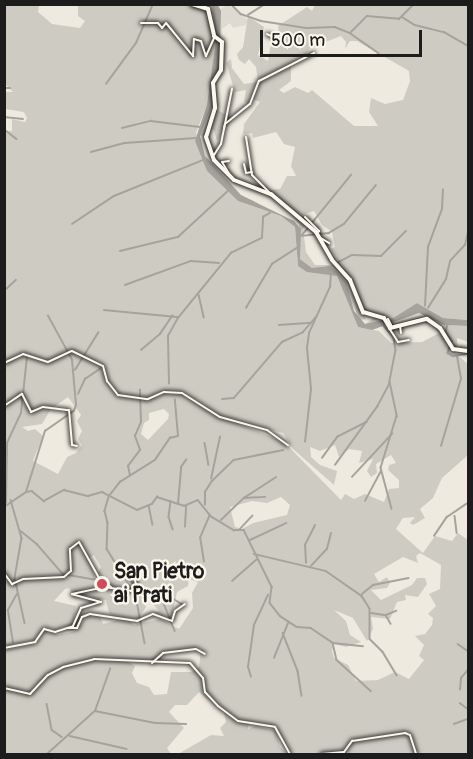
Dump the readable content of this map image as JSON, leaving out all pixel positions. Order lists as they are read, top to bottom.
{
  "places": ["San Pietro ai Prati"],
  "scale_bar": "500 m"
}
